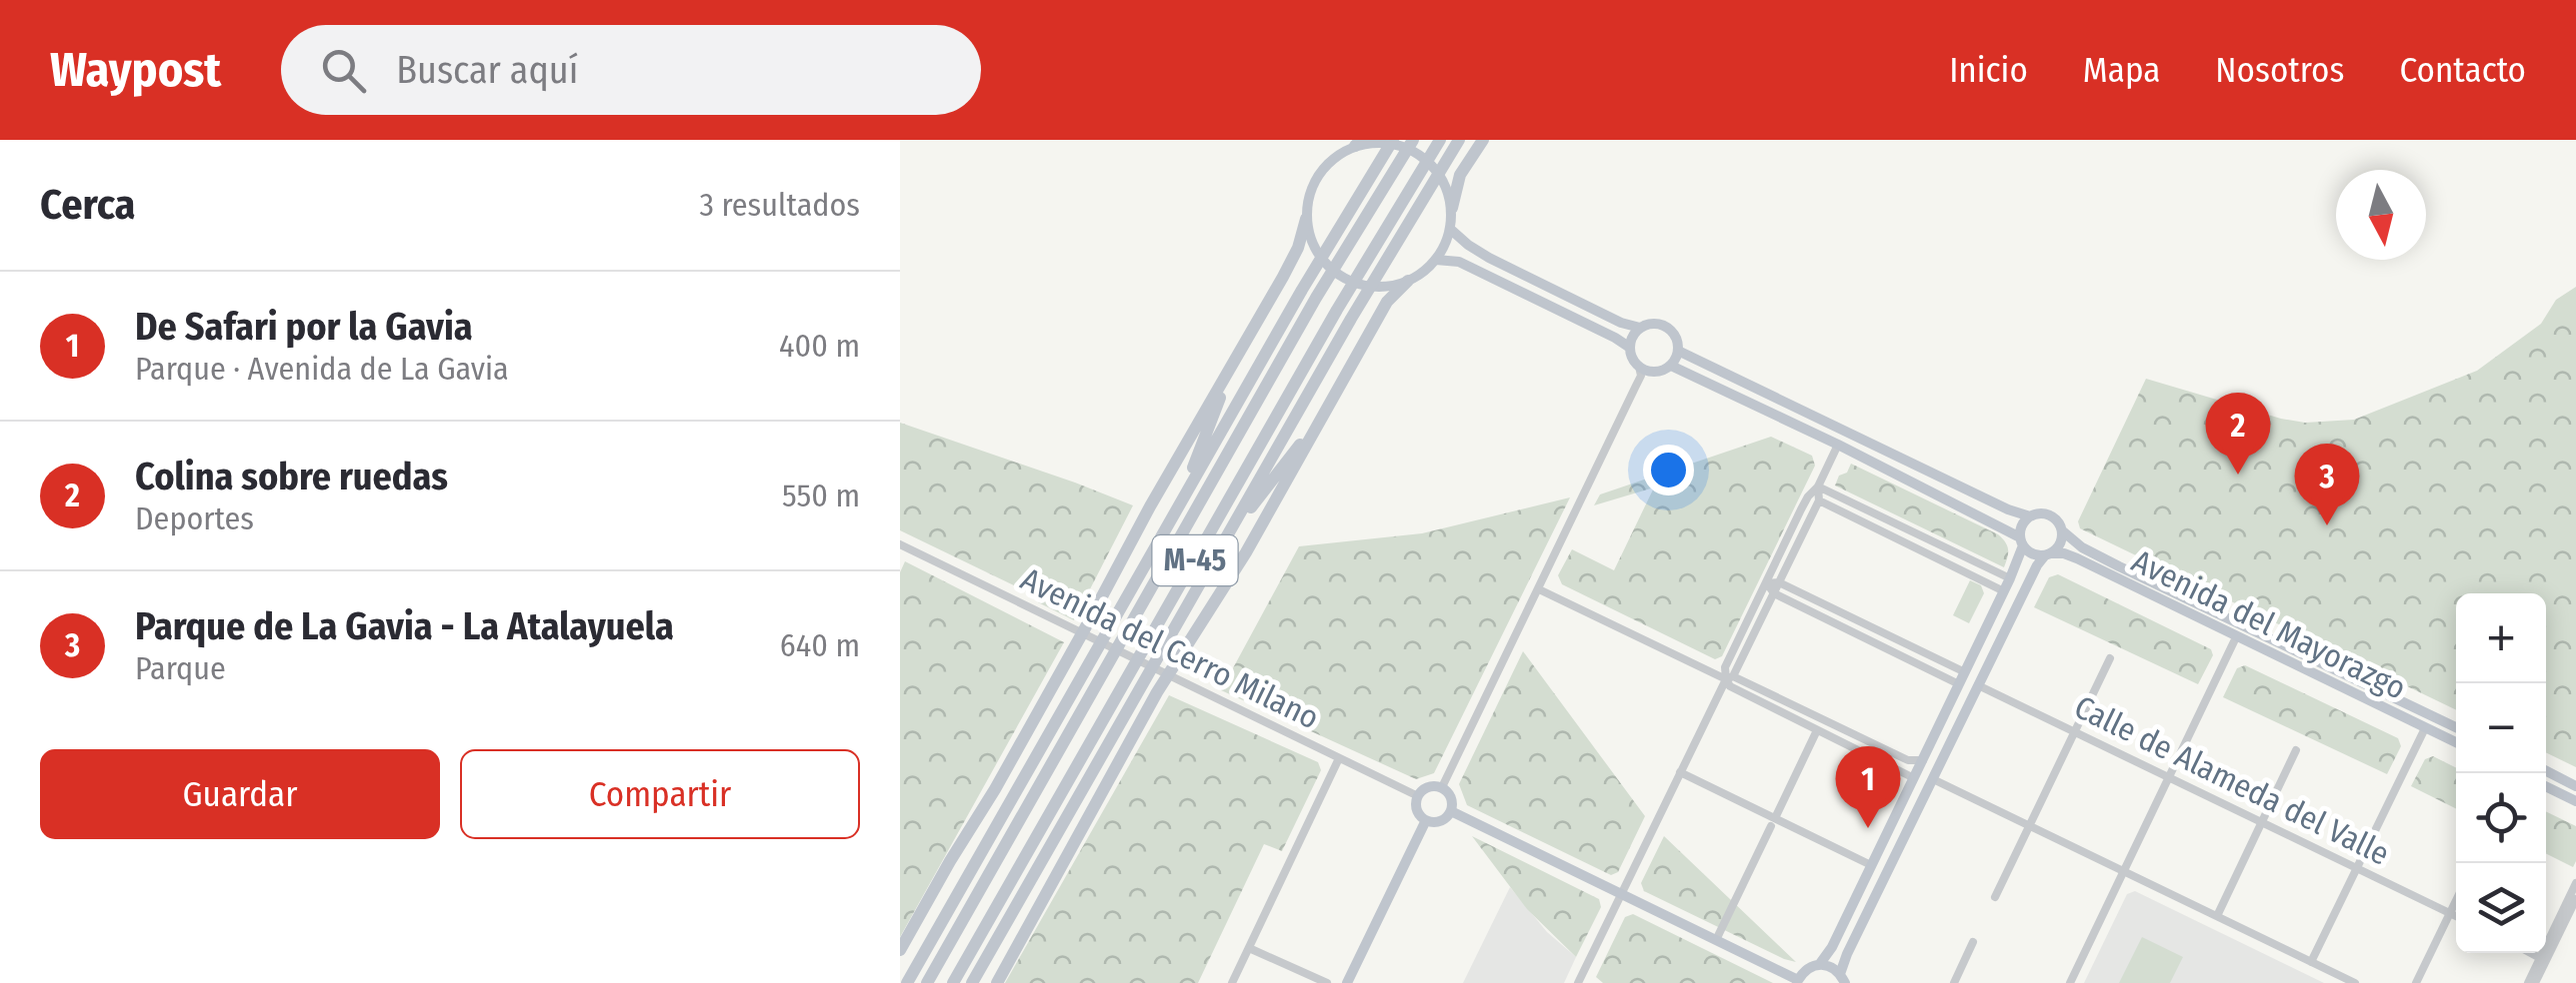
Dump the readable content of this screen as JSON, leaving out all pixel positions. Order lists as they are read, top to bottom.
{
  "streets": {
    "highway": ["M-45"],
    "main road": ["Avenida del Mayorazgo"],
    "street": ["Avenida del Cerro Milano", "Calle de Alameda del Valle"]
  },
  "north": "bottom",
  "page": {
    "header": "Waypost",
    "search": "Buscar aquí",
    "nav": [
      "Inicio",
      "Mapa",
      "Nosotros",
      "Contacto"
    ],
    "heading": ["Cerca", "3 resultados"],
    "list": [
      {
        "mark": "1",
        "name": "De Safari por la Gavia",
        "note": "Parque · Avenida de La Gavia",
        "value": "400 m"
      },
      {
        "mark": "2",
        "name": "Colina sobre ruedas",
        "note": "Deportes",
        "value": "550 m"
      },
      {
        "mark": "3",
        "name": "Parque de La Gavia - La Atalayuela",
        "note": "Parque",
        "value": "640 m"
      }
    ],
    "pins": ["2", "3", "1"],
    "map_buttons": ["+", "−"],
    "buttons": ["Guardar", "Compartir"]
  }
}
